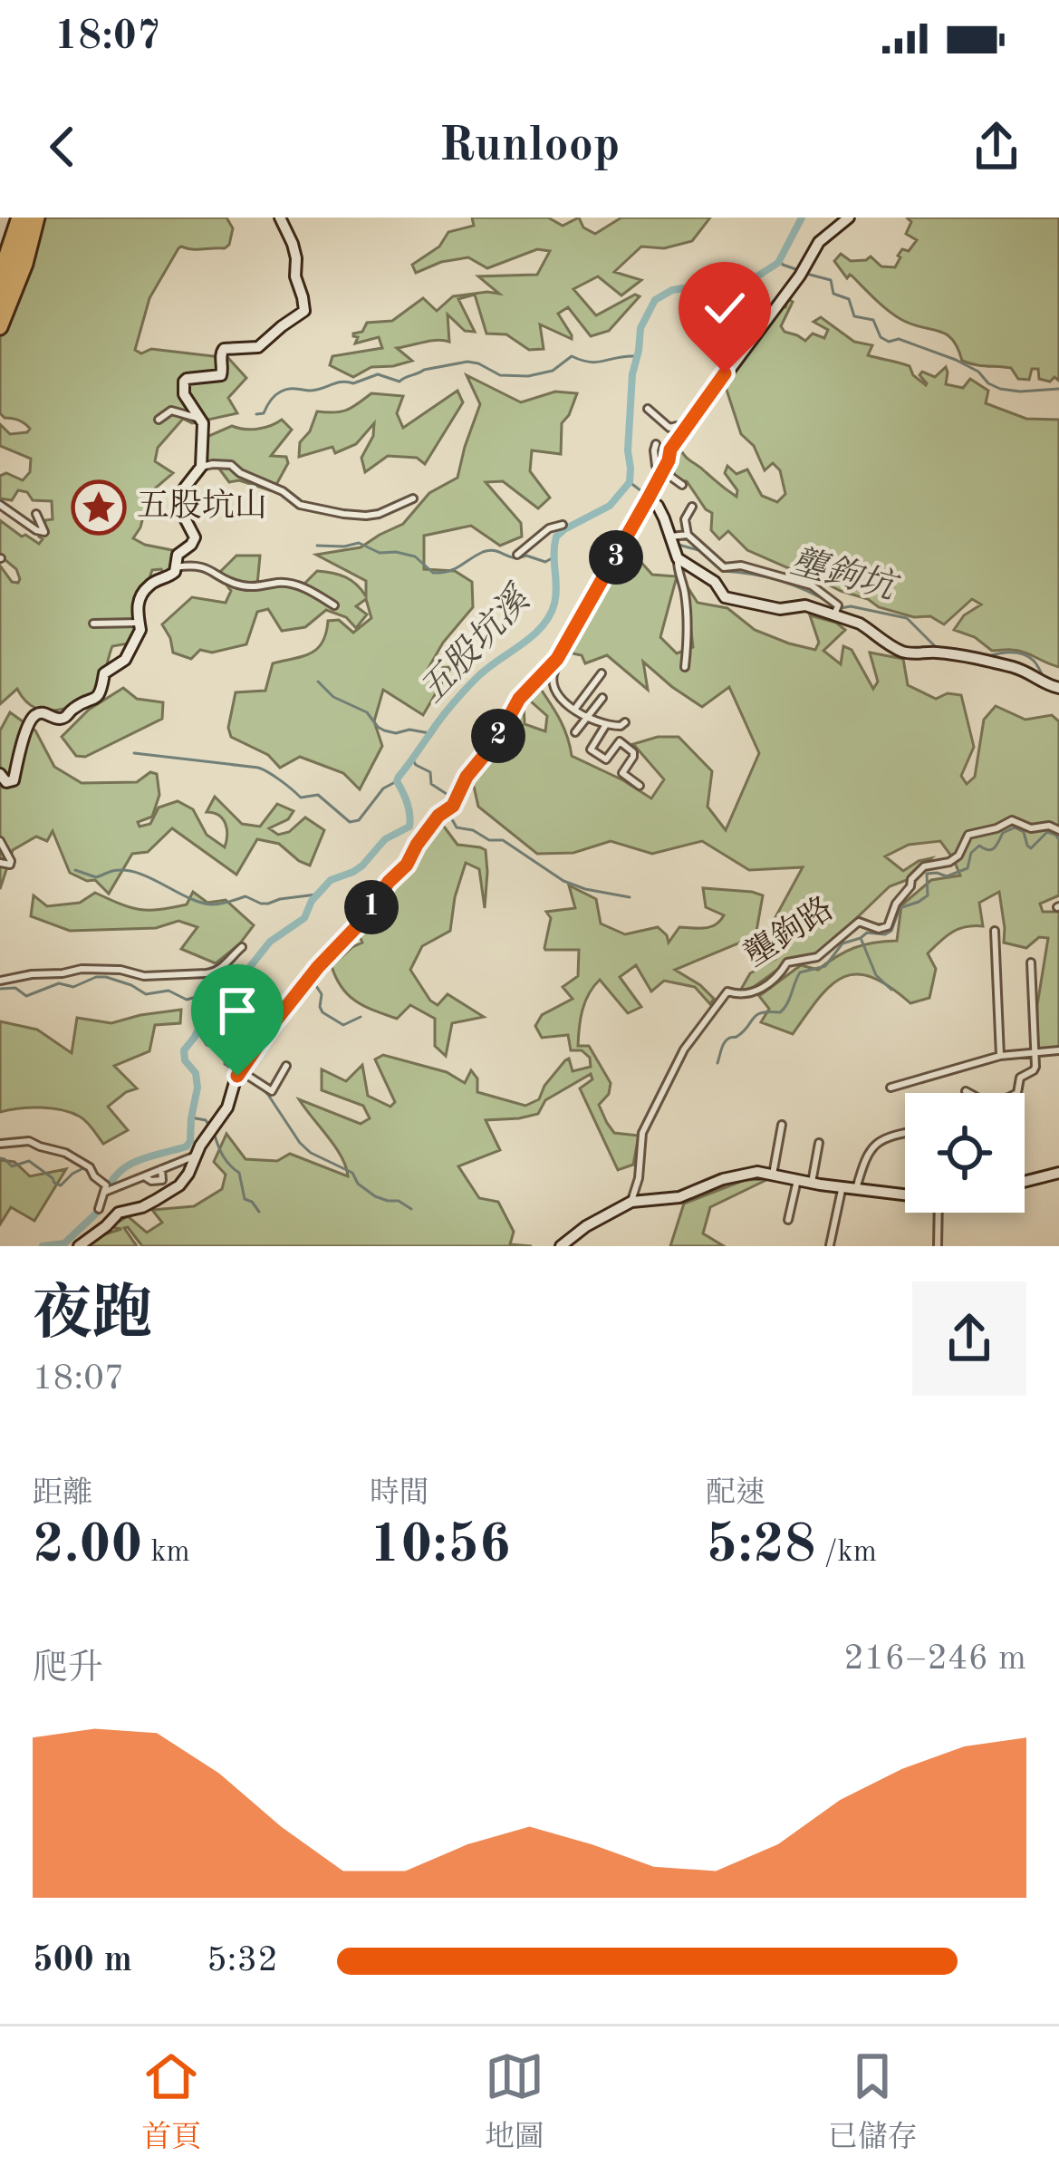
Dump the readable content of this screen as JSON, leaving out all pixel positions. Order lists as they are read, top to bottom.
{
  "streets": {
    "street": ["壟鉤路"]
  },
  "water": ["壟鉤坑", "五股坑溪"],
  "places": {
    "place": ["五股坑山"]
  },
  "page": {
    "status": "18:07",
    "header": "Runloop",
    "pins": ["3", "2", "1"],
    "heading": ["夜跑", "18:07"],
    "stats": [
      ["距離", "2.00 km"],
      ["時間", "10:56"],
      ["配速", "5:28 /km"]
    ],
    "chart": ["爬升", "216–246 m"],
    "list": [
      {
        "name": "500 m",
        "note": "5:32"
      }
    ],
    "tabs": ["首頁", "地圖", "已儲存"]
  }
}
